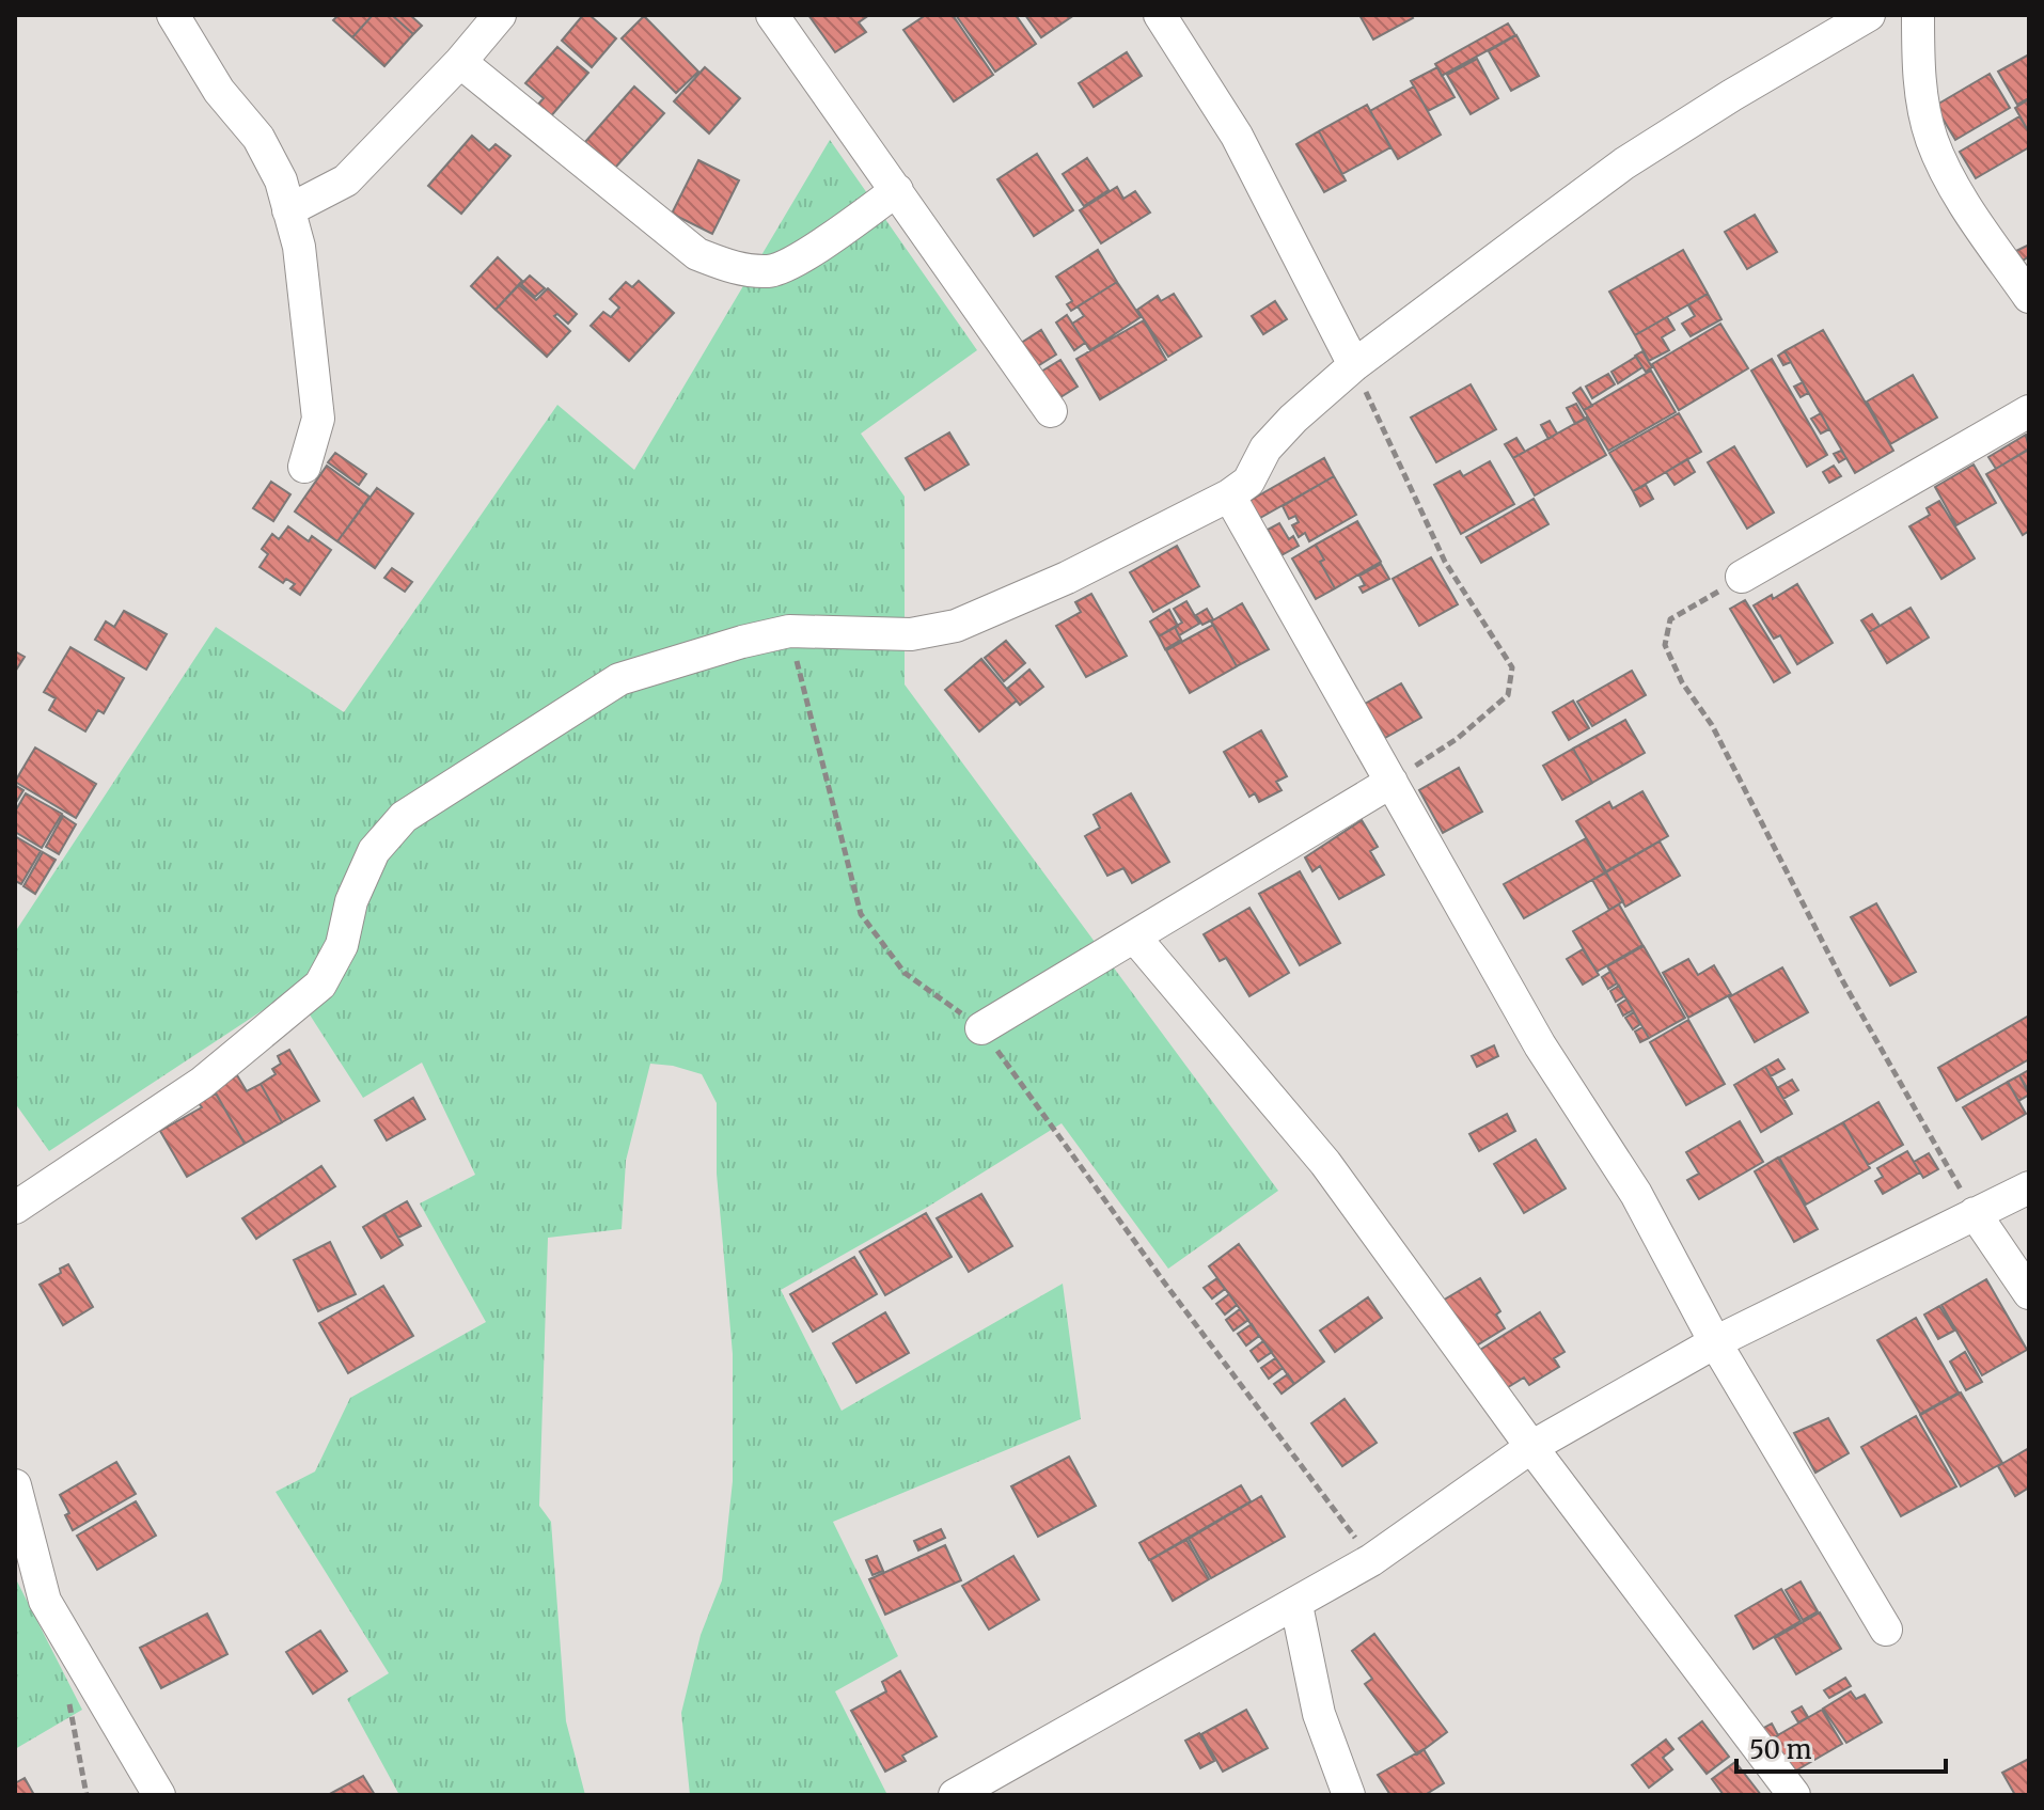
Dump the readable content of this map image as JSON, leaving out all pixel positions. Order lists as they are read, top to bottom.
{
  "scale_bar": "50 m"
}
